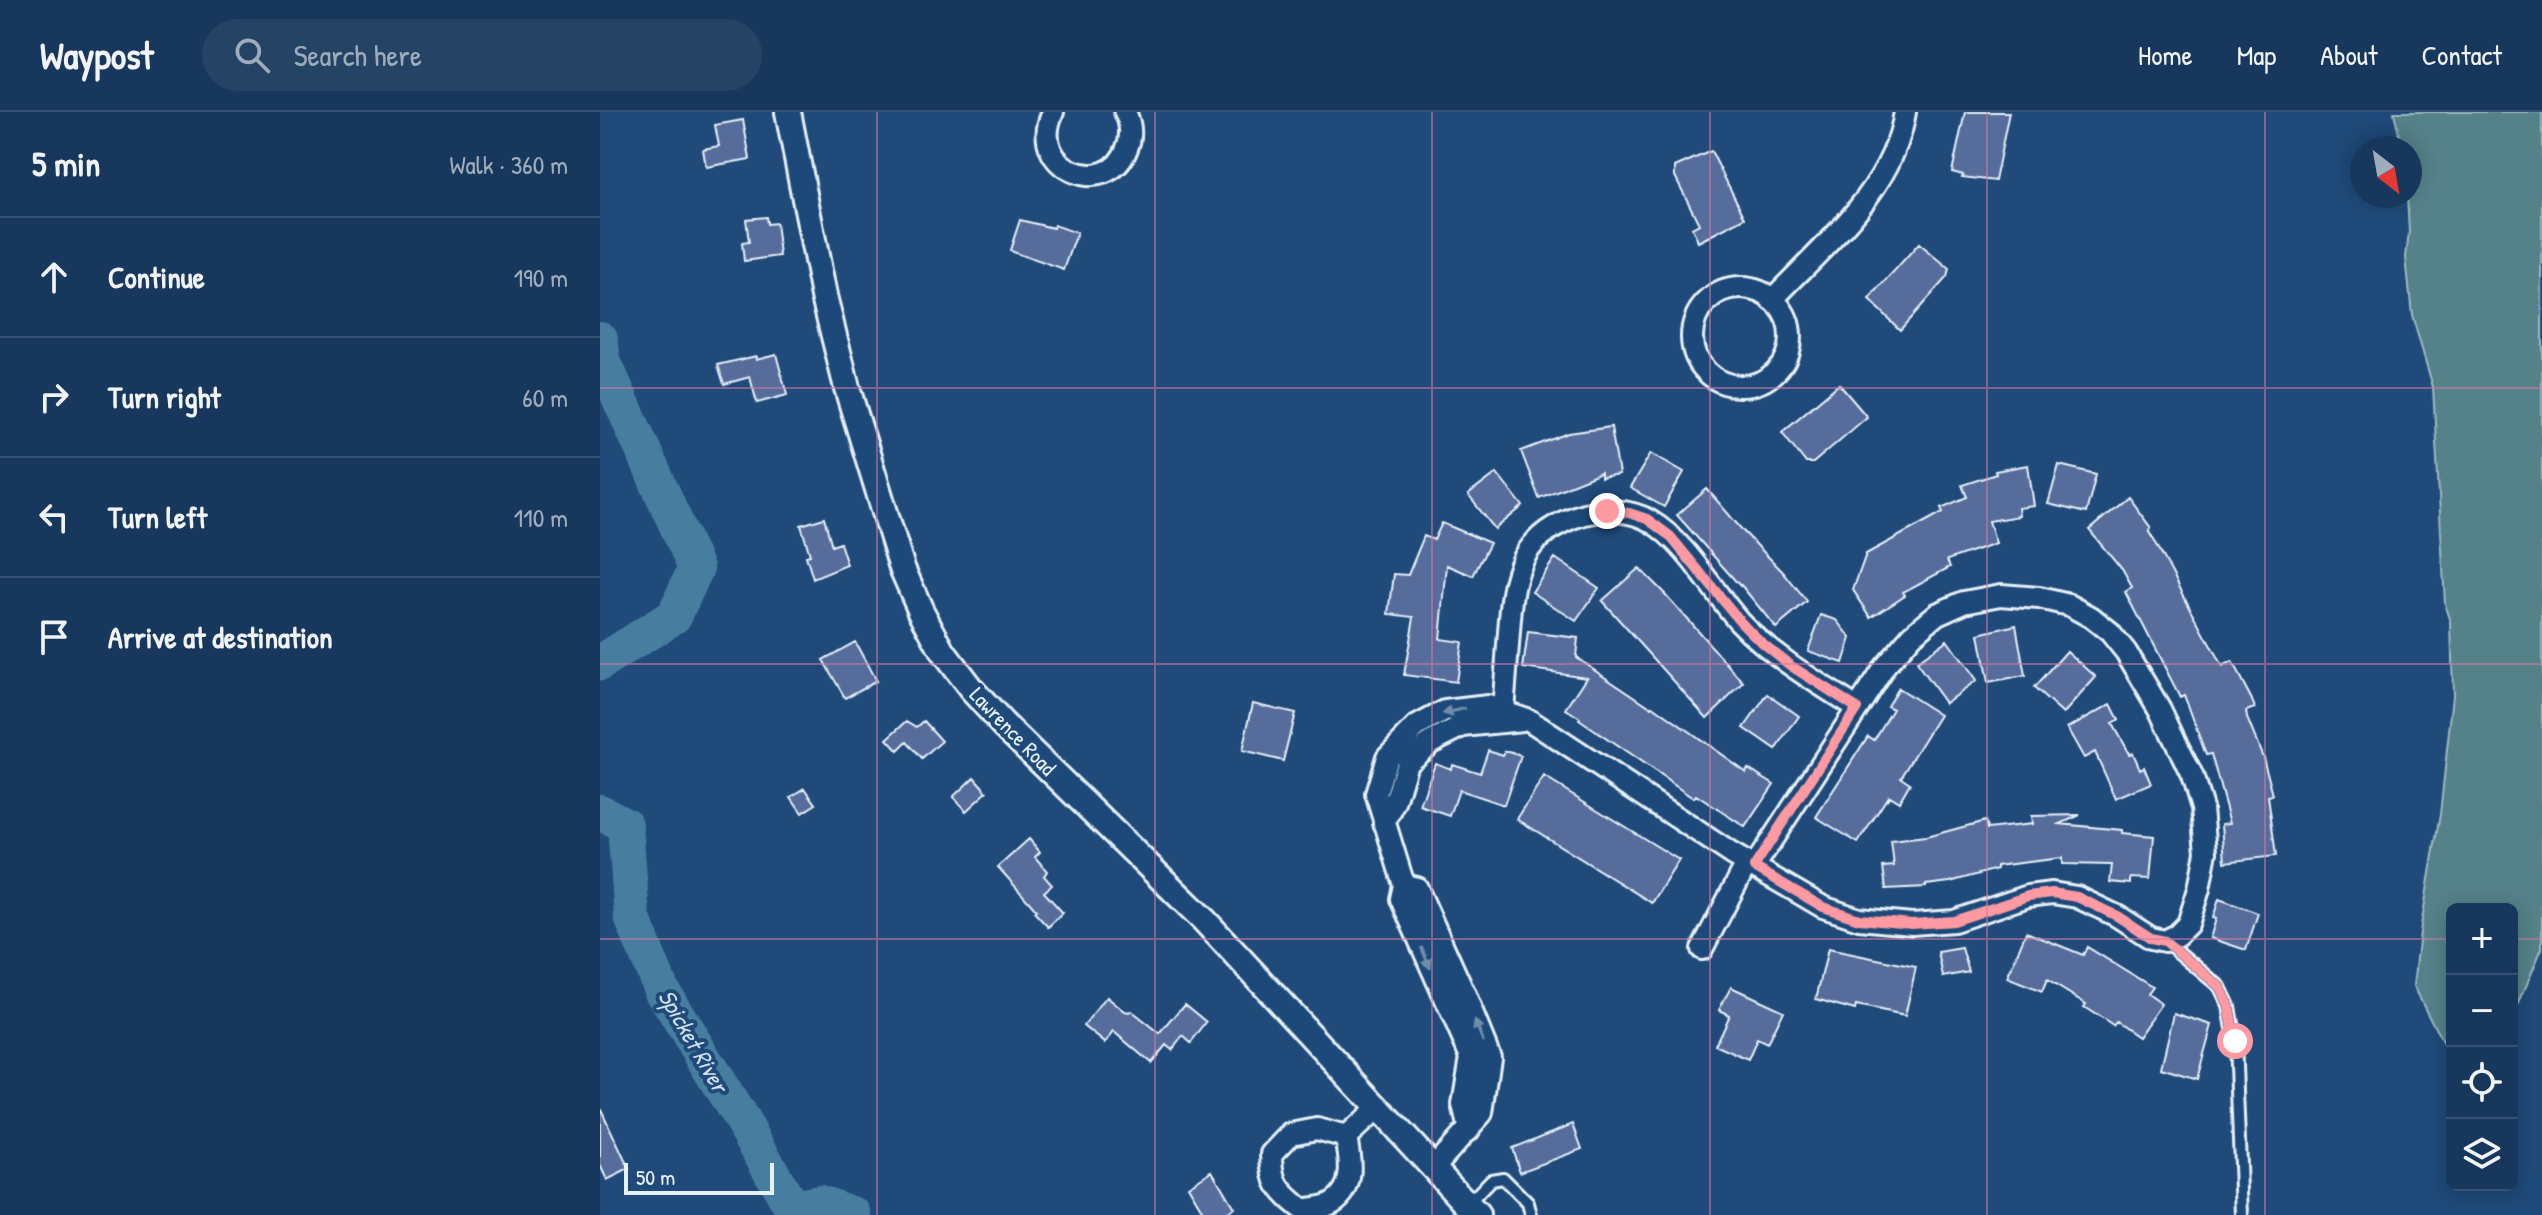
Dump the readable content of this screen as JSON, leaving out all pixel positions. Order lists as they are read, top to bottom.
{
  "streets": {
    "street": ["Lawrence Road"]
  },
  "water": ["Spicket River"],
  "scale_bar": "50 m",
  "north": "bottom right",
  "page": {
    "header": "Waypost",
    "search": "Search here",
    "nav": [
      "Home",
      "Map",
      "About",
      "Contact"
    ],
    "heading": ["5 min", "Walk · 360 m"],
    "list": [
      ["Continue", "190 m"],
      ["Turn right", "60 m"],
      ["Turn left", "110 m"],
      "Arrive at destination"
    ],
    "map_buttons": ["+", "−"],
    "scale": "50 m"
  }
}
